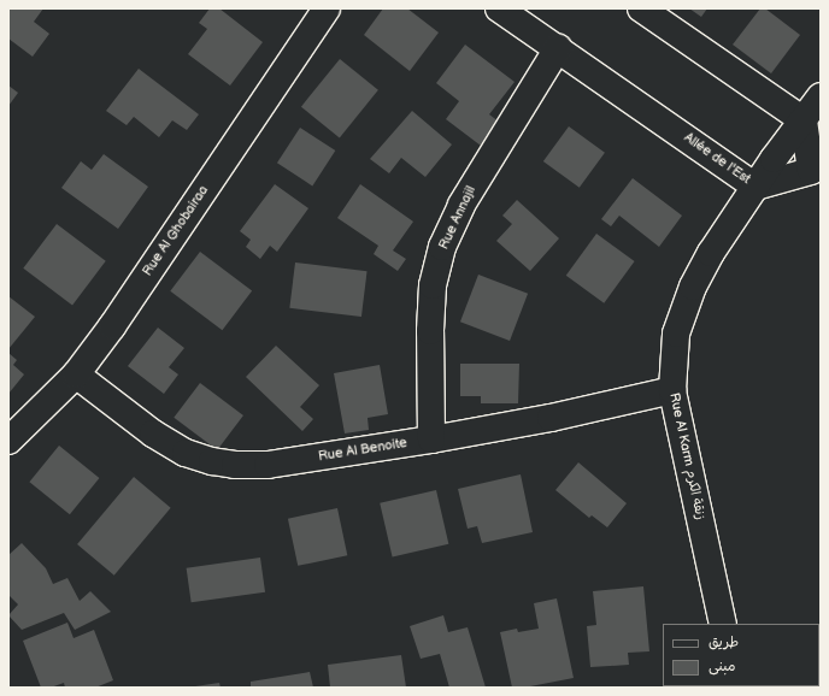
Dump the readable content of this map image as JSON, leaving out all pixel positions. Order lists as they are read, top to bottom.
{
  "streets": {
    "street": [
      "Allée de l'Est",
      "Rue Annajil",
      "Rue Al Ghobairaa",
      "Rue Al Benoite",
      "Rue Al Karm زنقة الكرم"
    ]
  },
  "crossings": [
    ["Allée de l'Est", "Rue Annajil"],
    ["Allée de l'Est", "Rue Al Karm زنقة الكرم"],
    ["Rue Annajil", "Rue Al Benoite"],
    ["Rue Al Ghobairaa", "Rue Al Benoite"],
    ["Rue Al Benoite", "Rue Al Karm زنقة الكرم"]
  ],
  "legend": ["طريق", "مبنى"]
}
